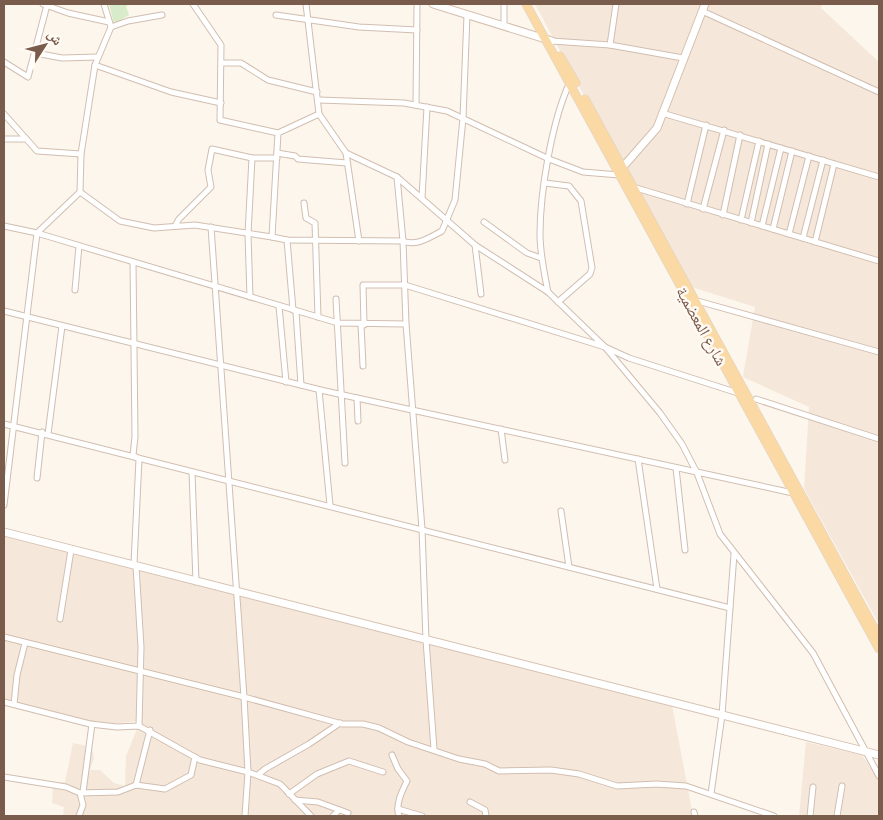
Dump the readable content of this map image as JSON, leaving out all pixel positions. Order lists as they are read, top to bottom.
{
  "streets": {
    "main road": ["شارع المعضمية"]
  },
  "north": "top right"
}
